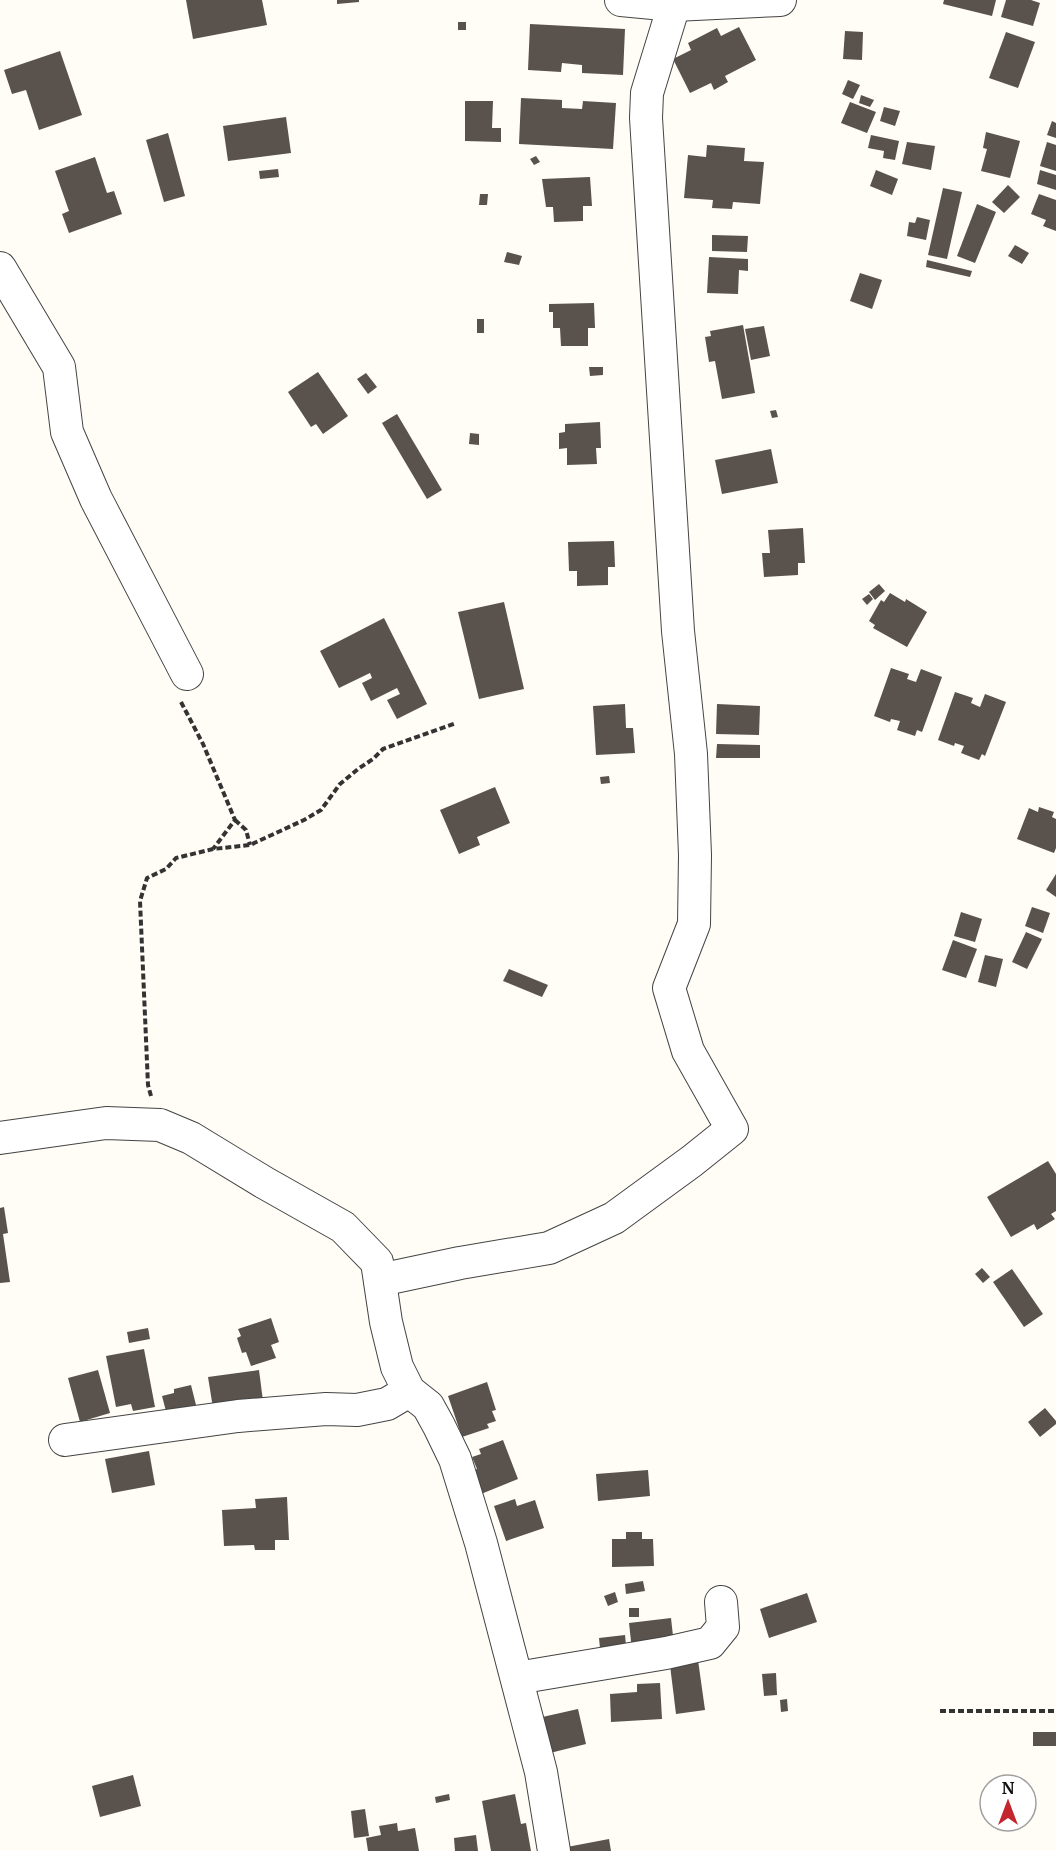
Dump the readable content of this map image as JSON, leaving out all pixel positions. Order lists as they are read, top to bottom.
{
  "north": "top"
}
